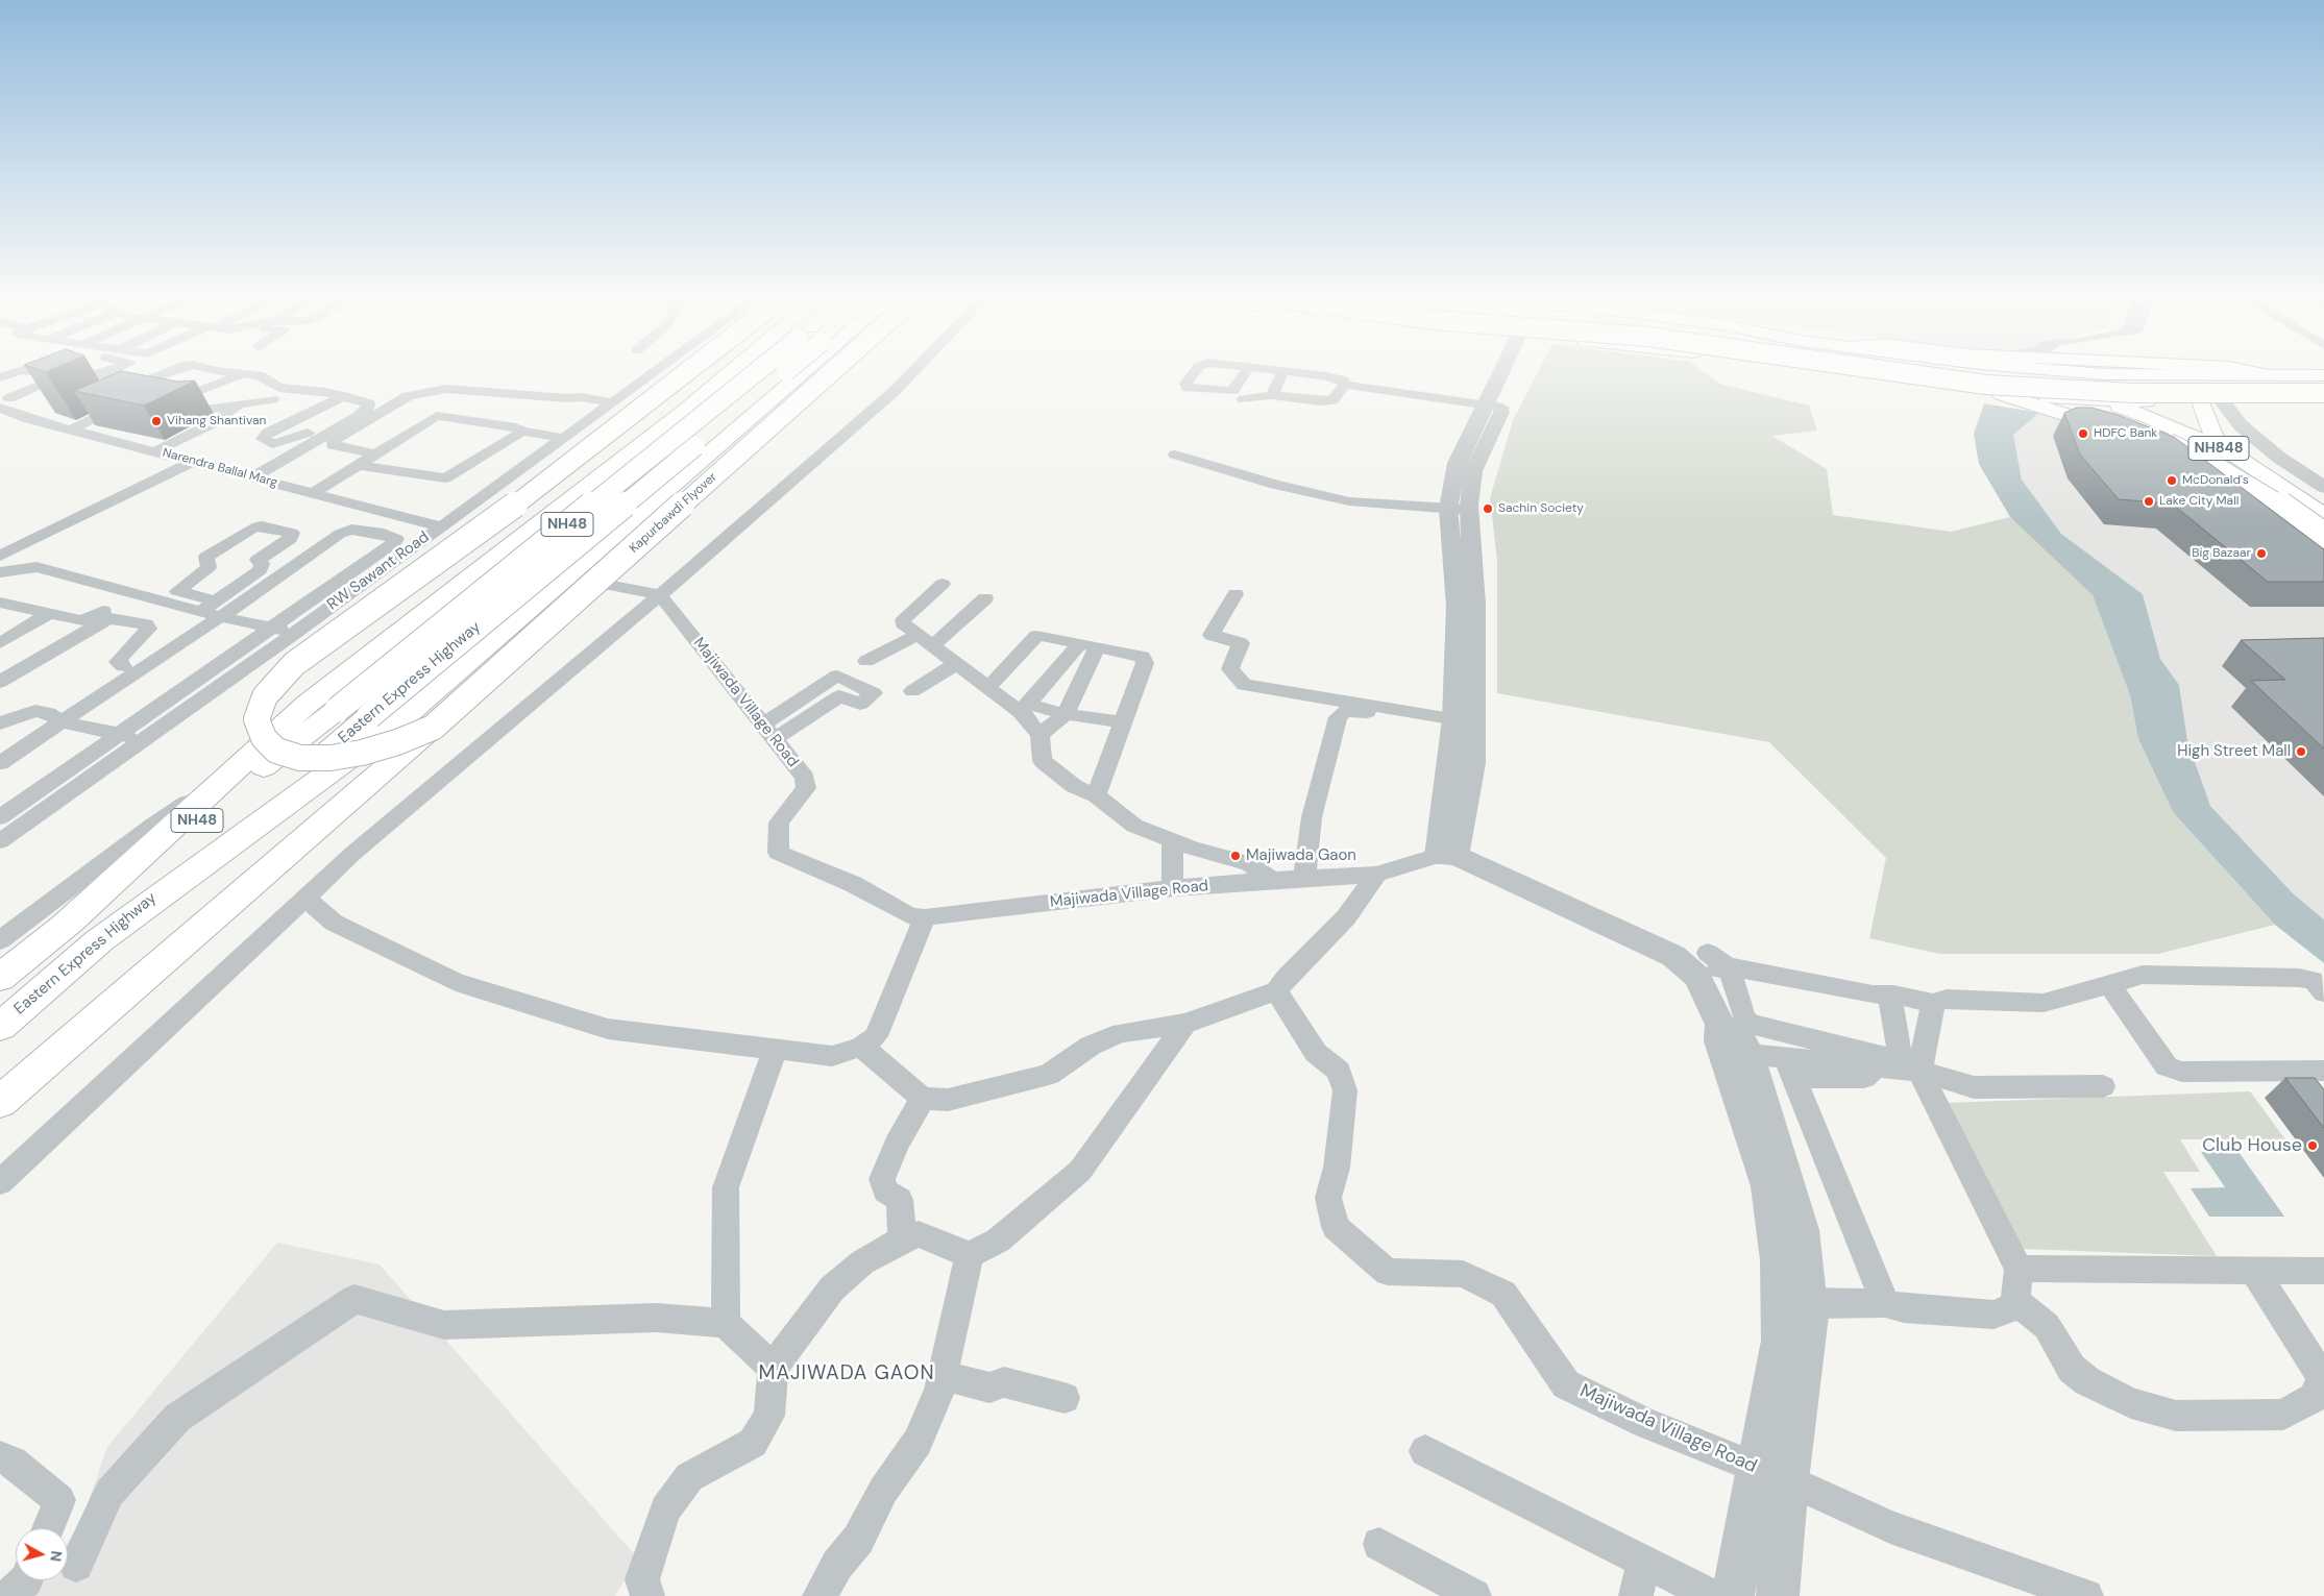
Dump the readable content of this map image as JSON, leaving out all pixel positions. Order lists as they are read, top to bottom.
{
  "streets": {
    "main road": [
      "NH848",
      "Kapurbawdi Flyover",
      "NH48",
      "Eastern Express Highway"
    ],
    "street": ["Narendra Ballal Marg", "RW Sawant Road", "Majiwada Village Road"]
  },
  "crossings": [
    ["Narendra Ballal Marg", "RW Sawant Road"]
  ],
  "districts": ["MAJIWADA GAON"],
  "places": [
    "Vihang Shantivan",
    "HDFC Bank",
    "McDonald's",
    "Lake City Mall",
    "Sachin Society",
    "Big Bazaar",
    "High Street Mall",
    "Majiwada Gaon",
    "Club House"
  ],
  "north": "right"
}
